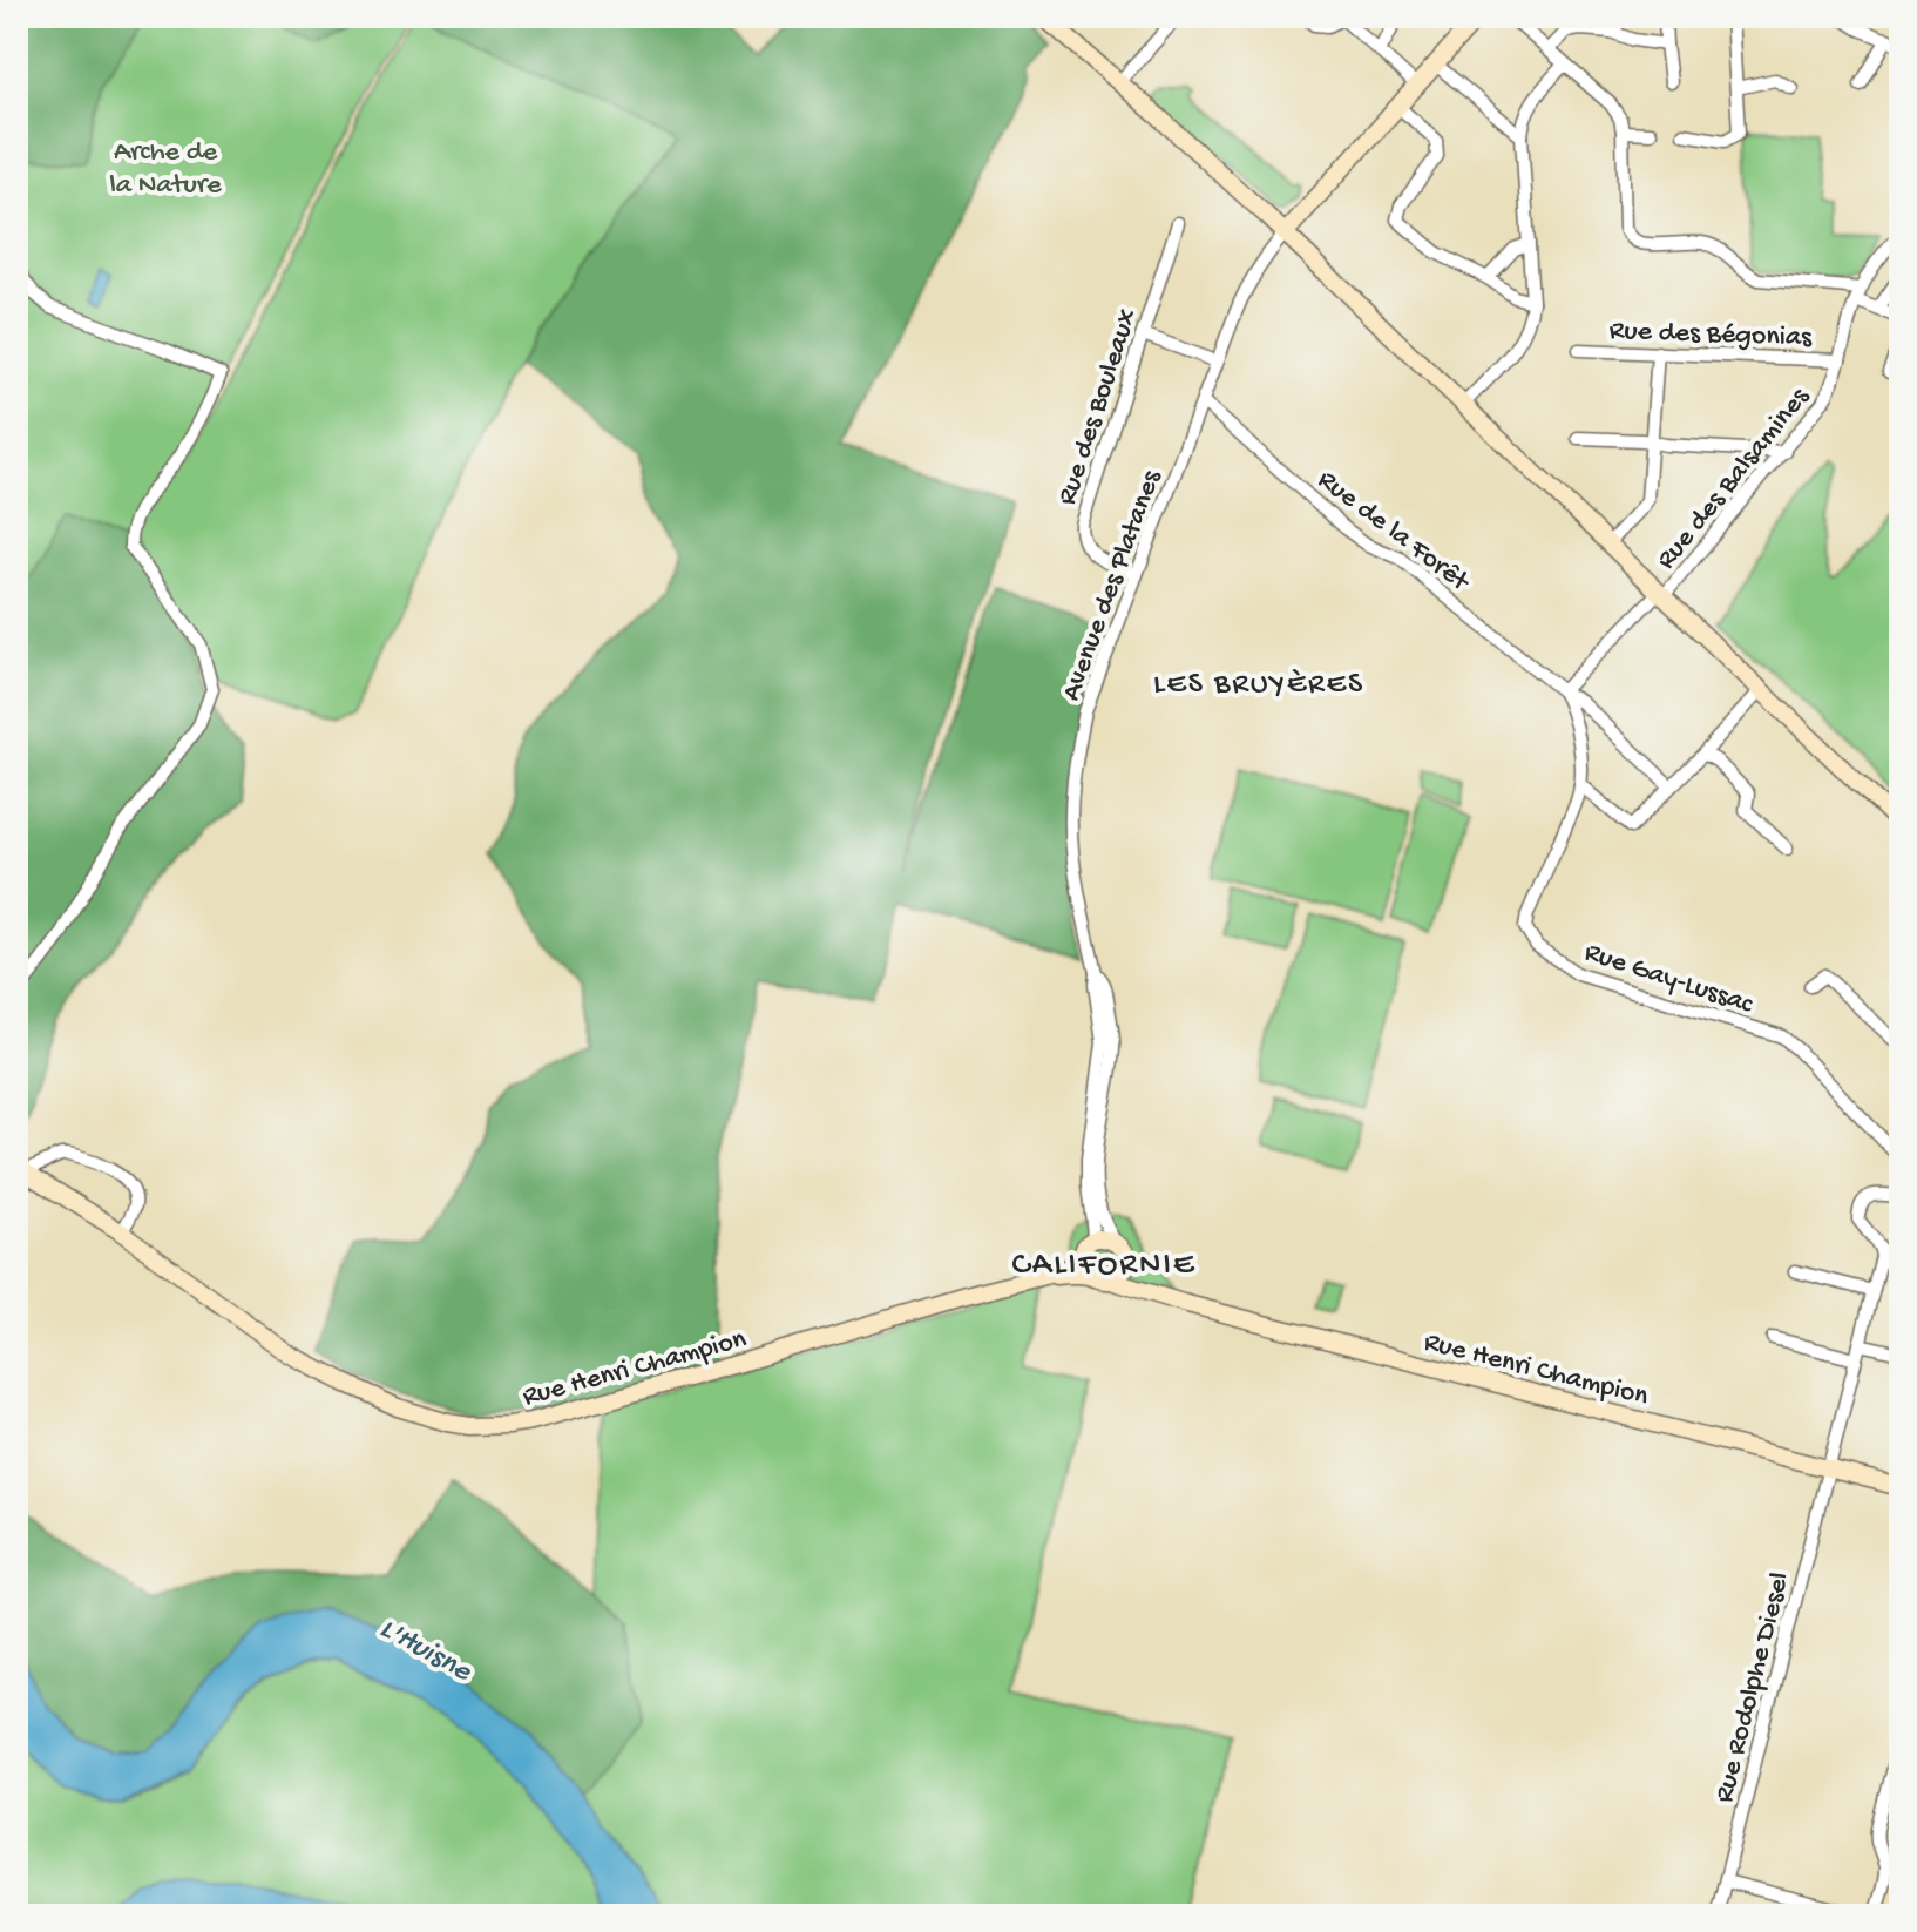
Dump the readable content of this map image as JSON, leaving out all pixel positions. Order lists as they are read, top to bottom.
{
  "streets": {
    "street": [
      "Rue des Bégonias",
      "Rue des Bouleaux",
      "Rue des Balsamines",
      "Rue de la Forêt",
      "Avenue des Platanes",
      "Rue Gay-Lussac",
      "Rue Henri Champion",
      "Rue Rodolphe Diesel"
    ]
  },
  "crossings": [
    ["Rue des Bégonias", "Rue des Balsamines"],
    ["Rue des Bouleaux", "Avenue des Platanes"],
    ["Rue des Balsamines", "Rue de la Forêt"],
    ["Rue des Balsamines", "Rue Gay-Lussac"],
    ["Rue de la Forêt", "Avenue des Platanes"],
    ["Rue de la Forêt", "Rue Gay-Lussac"],
    ["Avenue des Platanes", "Rue Henri Champion"],
    ["Rue Henri Champion", "Rue Rodolphe Diesel"]
  ],
  "districts": ["LES BRUYÈRES", "CALIFORNIE"],
  "water": ["L'Huisne"],
  "parks": ["Arche de la Nature"]
}
